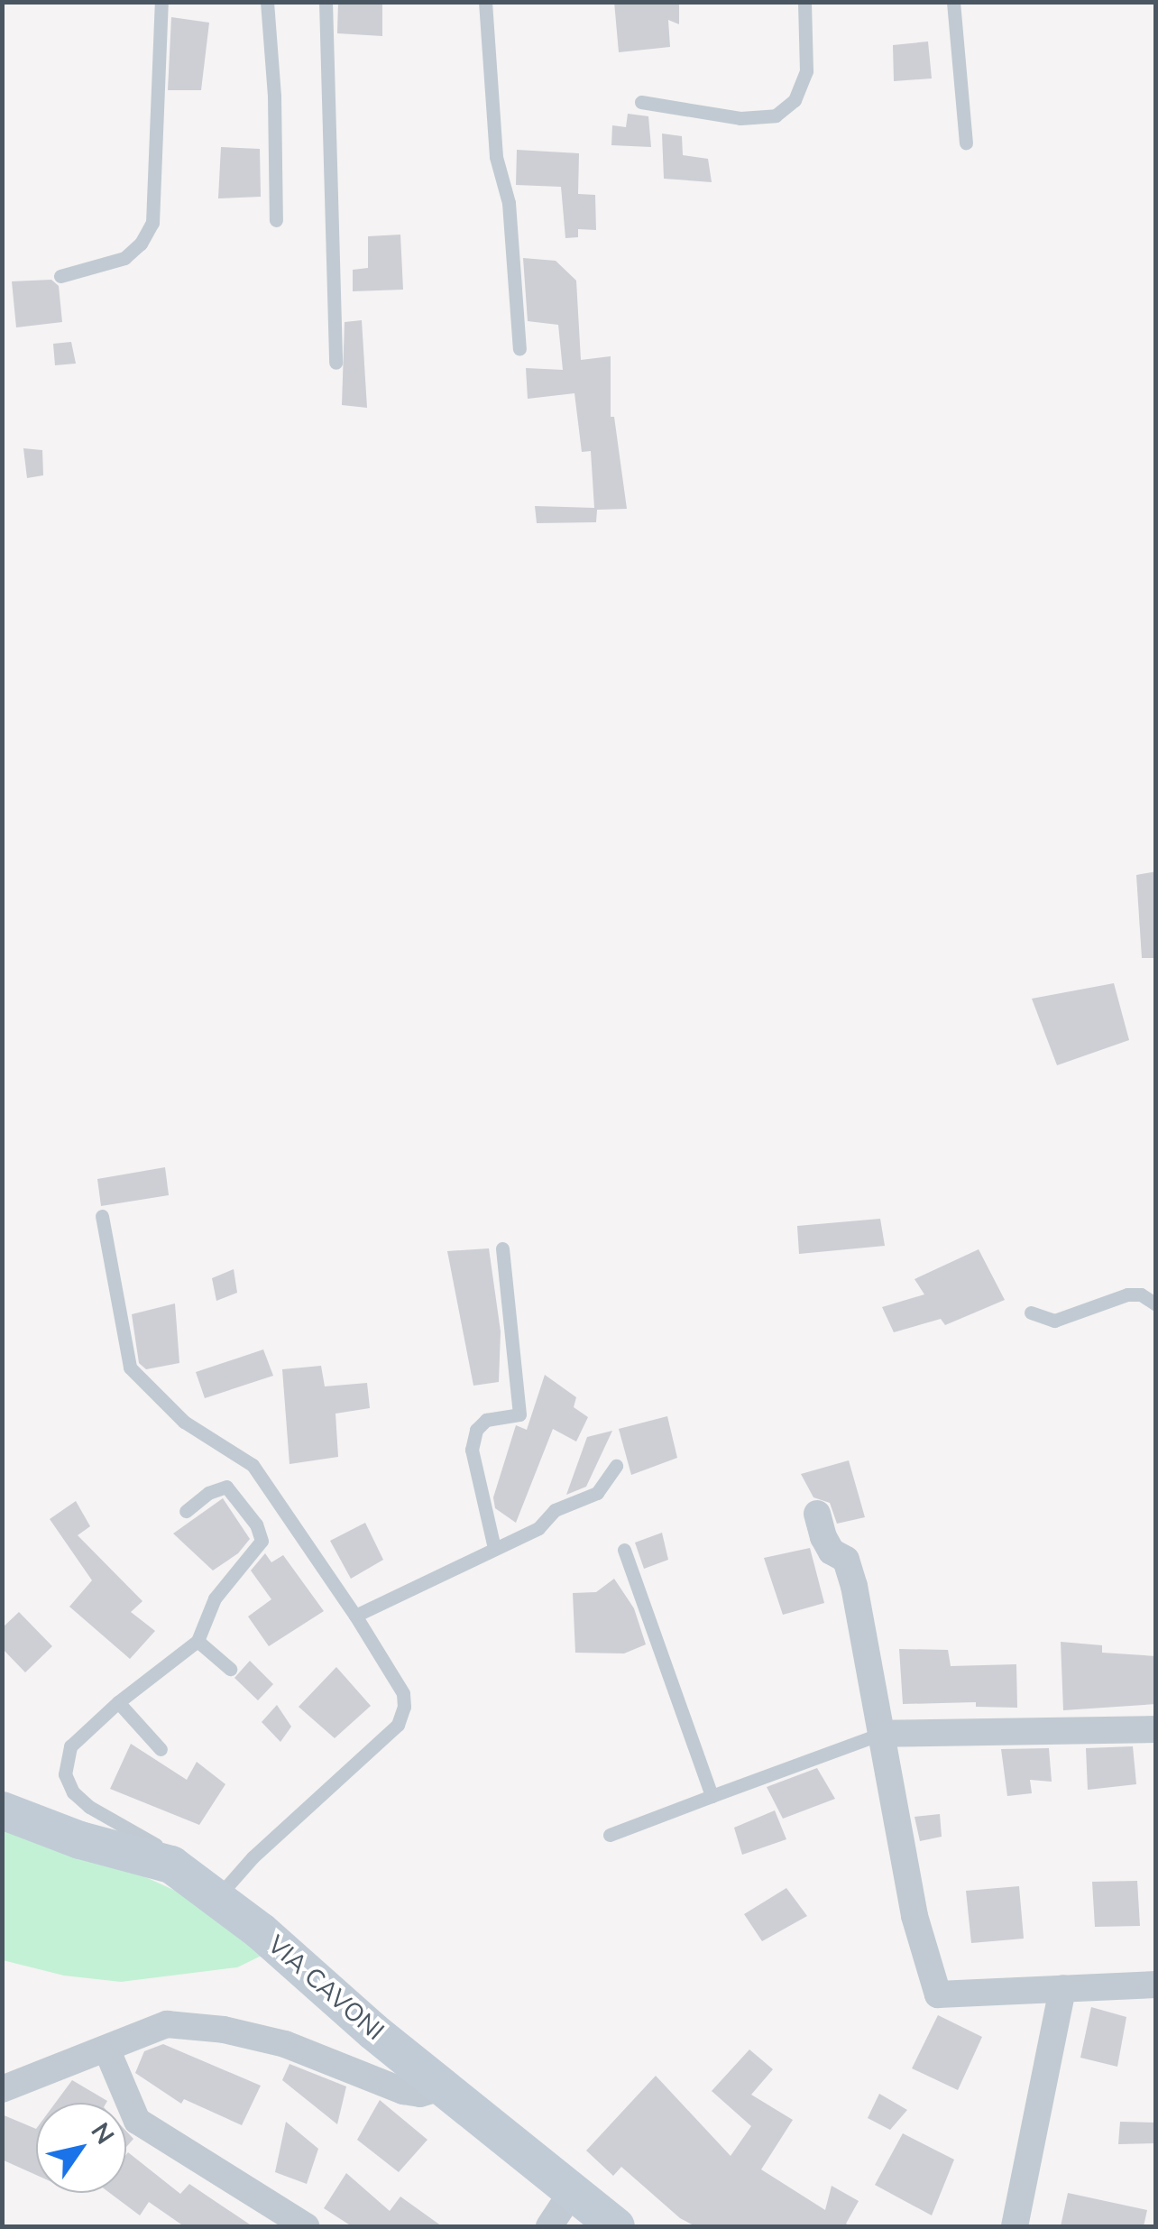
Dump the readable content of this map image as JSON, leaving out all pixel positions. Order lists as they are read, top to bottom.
{
  "streets": {
    "street": ["VIA CAVONI"]
  },
  "north": "top right"
}
